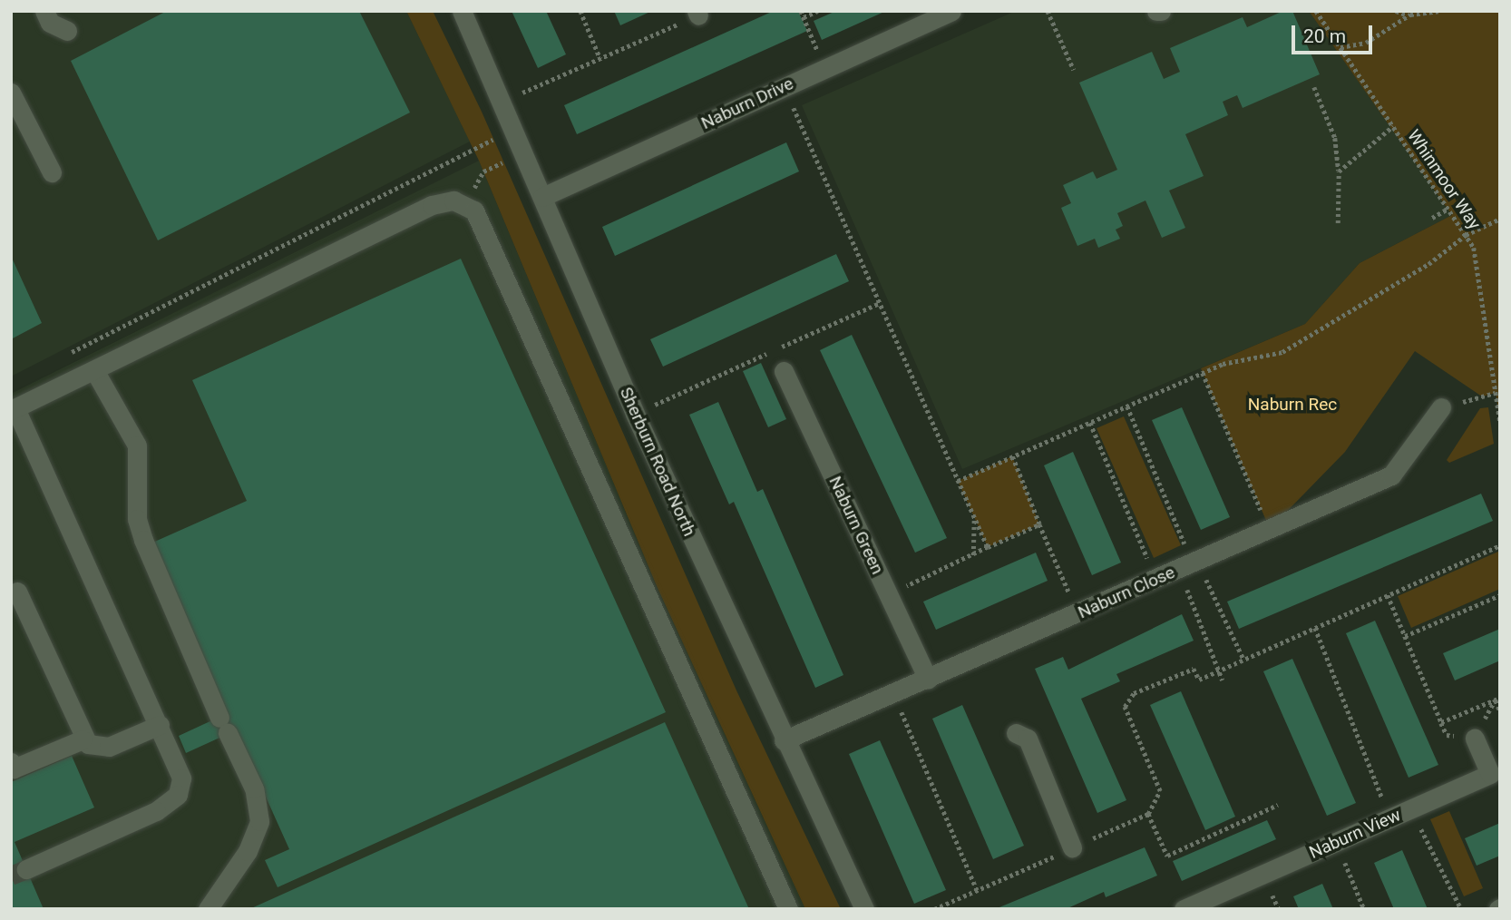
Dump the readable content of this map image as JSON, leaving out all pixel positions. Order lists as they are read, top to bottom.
{
  "streets": {
    "street": [
      "Naburn Drive",
      "Sherburn Road North",
      "Naburn Green",
      "Naburn Close",
      "Naburn View"
    ],
    "path": ["Whinmoor Way"]
  },
  "crossings": [
    ["Naburn Drive", "Sherburn Road North"],
    ["Sherburn Road North", "Naburn Close"],
    ["Naburn Green", "Naburn Close"]
  ],
  "parks": ["Naburn Rec"],
  "scale_bar": "20 m"
}
